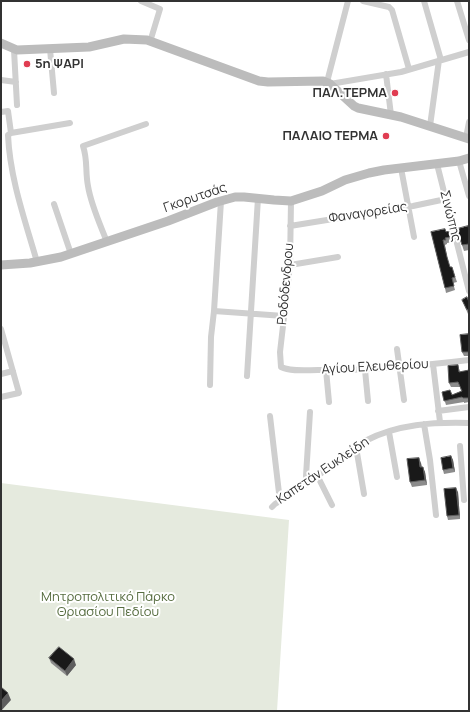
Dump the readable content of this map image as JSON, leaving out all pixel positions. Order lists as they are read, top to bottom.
{
  "streets": {
    "street": [
      "Γκορυτσάς",
      "Φαναγορείας",
      "Σινώπης",
      "Ροδόδενδρου",
      "Αγίου Ελευθερίου",
      "Καπετάν Ευκλείδη"
    ]
  },
  "crossings": [
    ["Γκορυτσάς", "Σινώπης"],
    ["Γκορυτσάς", "Ροδόδενδρου"],
    ["Φαναγορείας", "Σινώπης"],
    ["Φαναγορείας", "Ροδόδενδρου"],
    ["Ροδόδενδρου", "Αγίου Ελευθερίου"]
  ],
  "parks": ["Μητροπολιτικό Πάρκο Θριασίου Πεδίου"],
  "places": ["5η ΨΑΡΙ", "ΠΑΛ.ΤΕΡΜΑ", "ΠΑΛΑΙΟ ΤΕΡΜΑ"]
}
